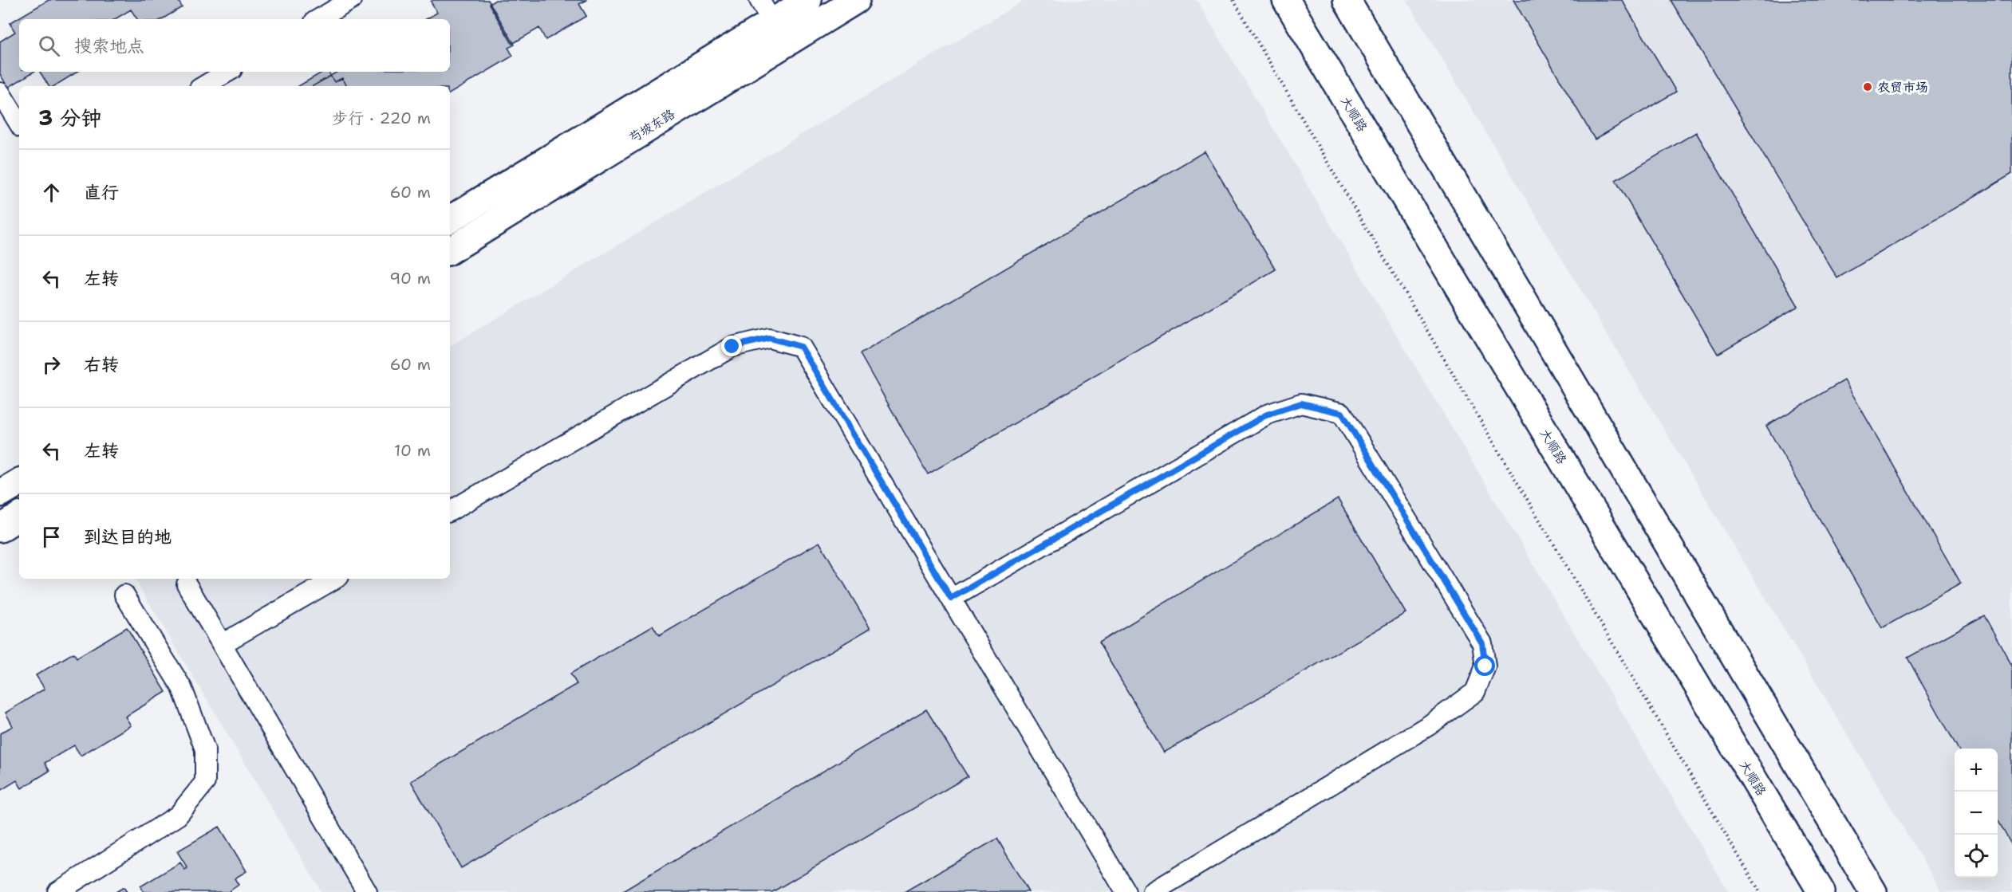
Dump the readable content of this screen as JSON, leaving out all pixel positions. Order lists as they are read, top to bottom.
{
  "streets": {
    "street": ["大顺路", "芍坡东路"]
  },
  "places": ["农贸市场"],
  "page": {
    "search": "搜索地点",
    "heading": ["3 分钟", "步行 · 220 m"],
    "list": [
      ["直行", "60 m"],
      ["左转", "90 m"],
      ["右转", "60 m"],
      ["左转", "10 m"],
      "到达目的地"
    ],
    "map_buttons": ["+", "−"]
  }
}
